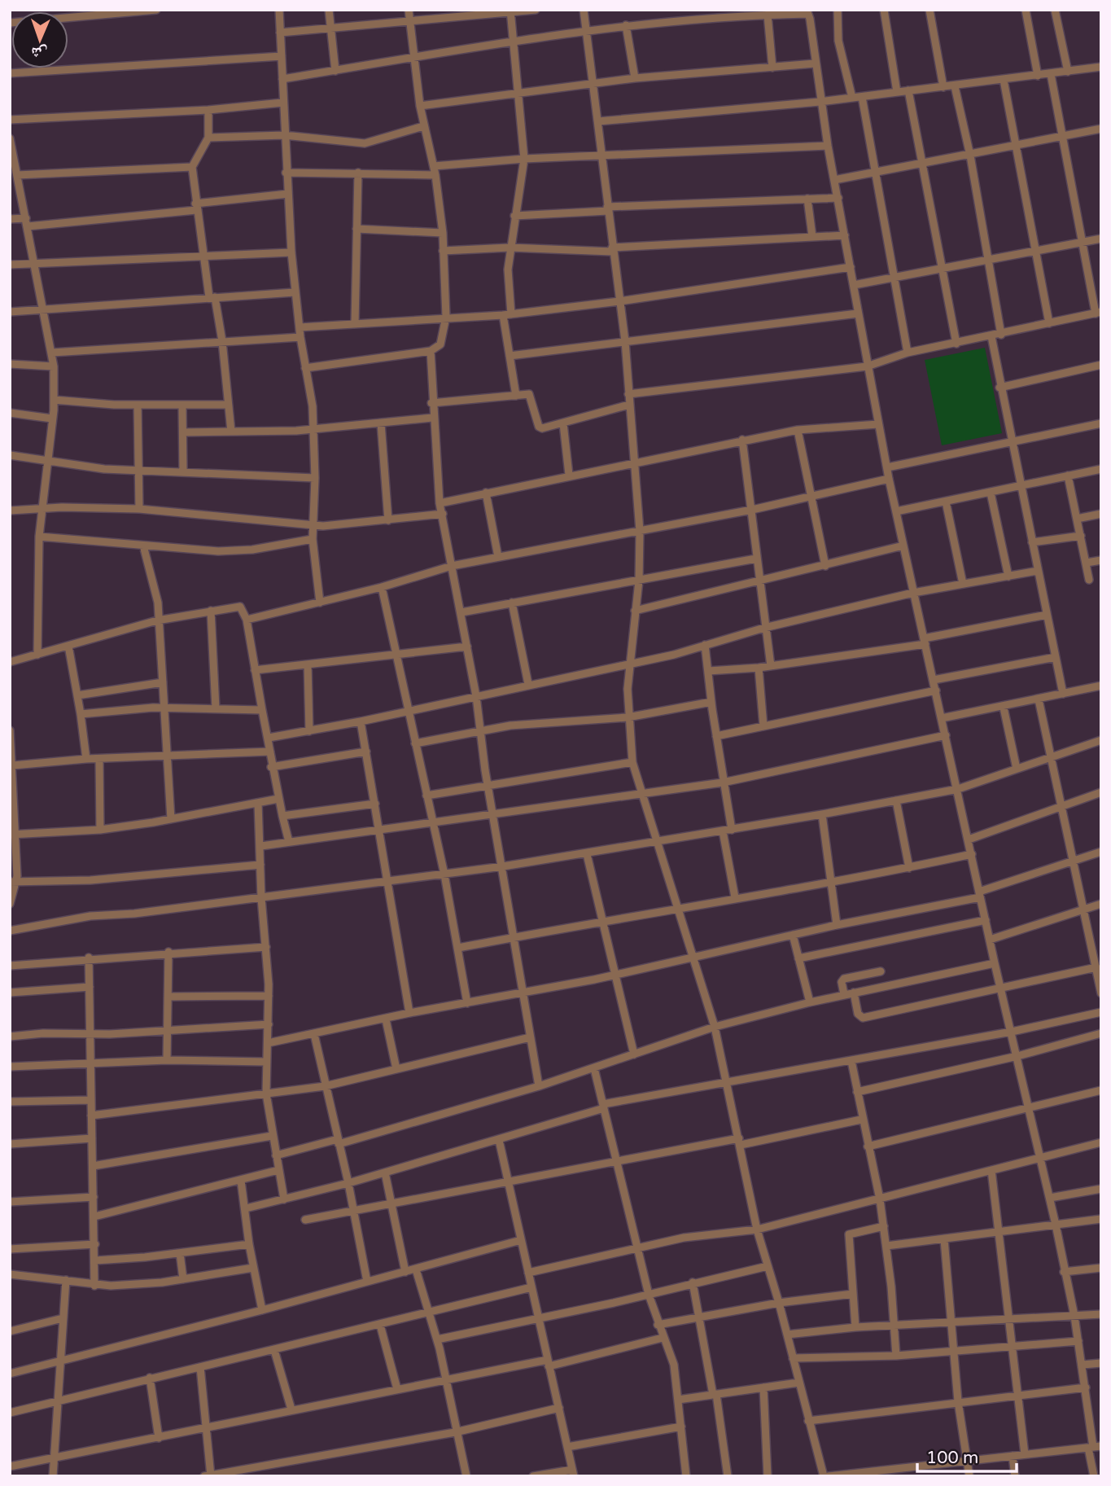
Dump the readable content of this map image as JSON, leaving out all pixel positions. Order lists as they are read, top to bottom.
{
  "scale_bar": "100 m",
  "north": "bottom"
}
